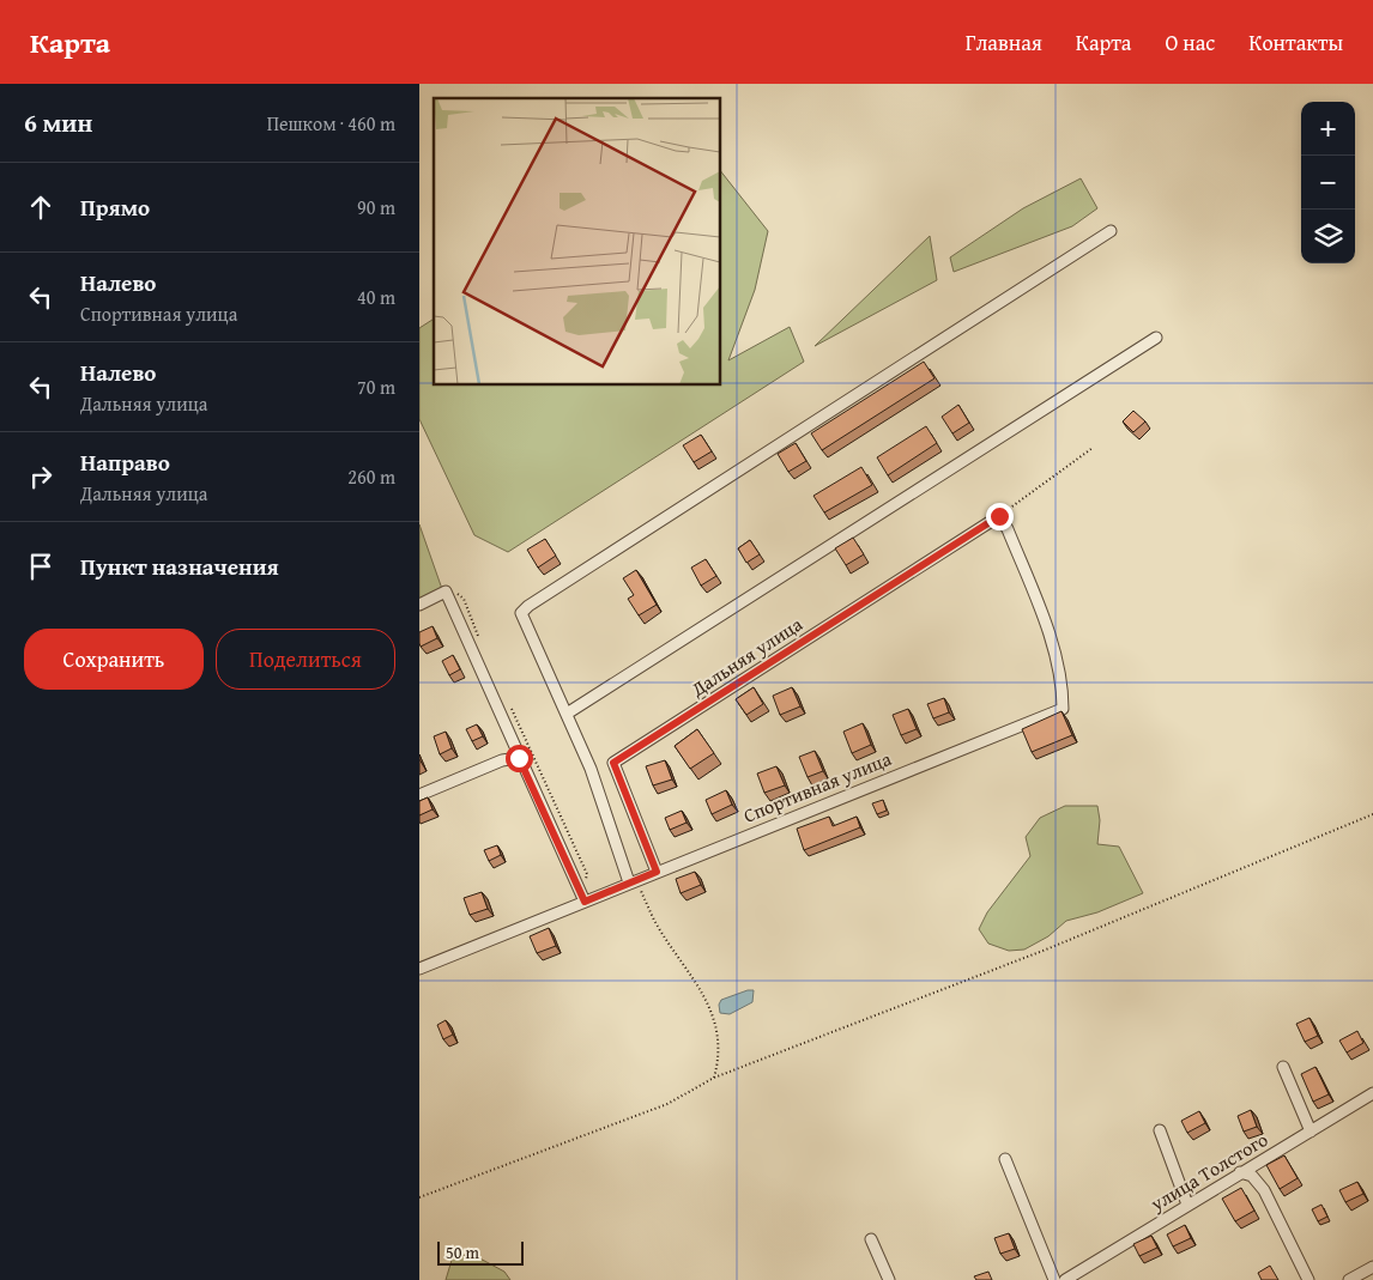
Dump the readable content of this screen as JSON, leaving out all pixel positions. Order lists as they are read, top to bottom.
{
  "streets": {
    "street": ["Дальняя улица", "Спортивная улица", "улица Толстого"]
  },
  "crossings": [
    ["Дальняя улица", "Спортивная улица"]
  ],
  "scale_bar": "50 m",
  "page": {
    "header": "Карта",
    "nav": [
      "Главная",
      "Карта",
      "О нас",
      "Контакты"
    ],
    "heading": ["6 мин", "Пешком · 460 m"],
    "map_buttons": ["+", "−"],
    "list": [
      ["Прямо", "90 m"],
      ["Налево", "Спортивная улица", "40 m"],
      ["Налево", "Дальняя улица", "70 m"],
      ["Направо", "Дальняя улица", "260 m"],
      "Пункт назначения"
    ],
    "buttons": ["Сохранить", "Поделиться"],
    "scale": "50 m"
  }
}
